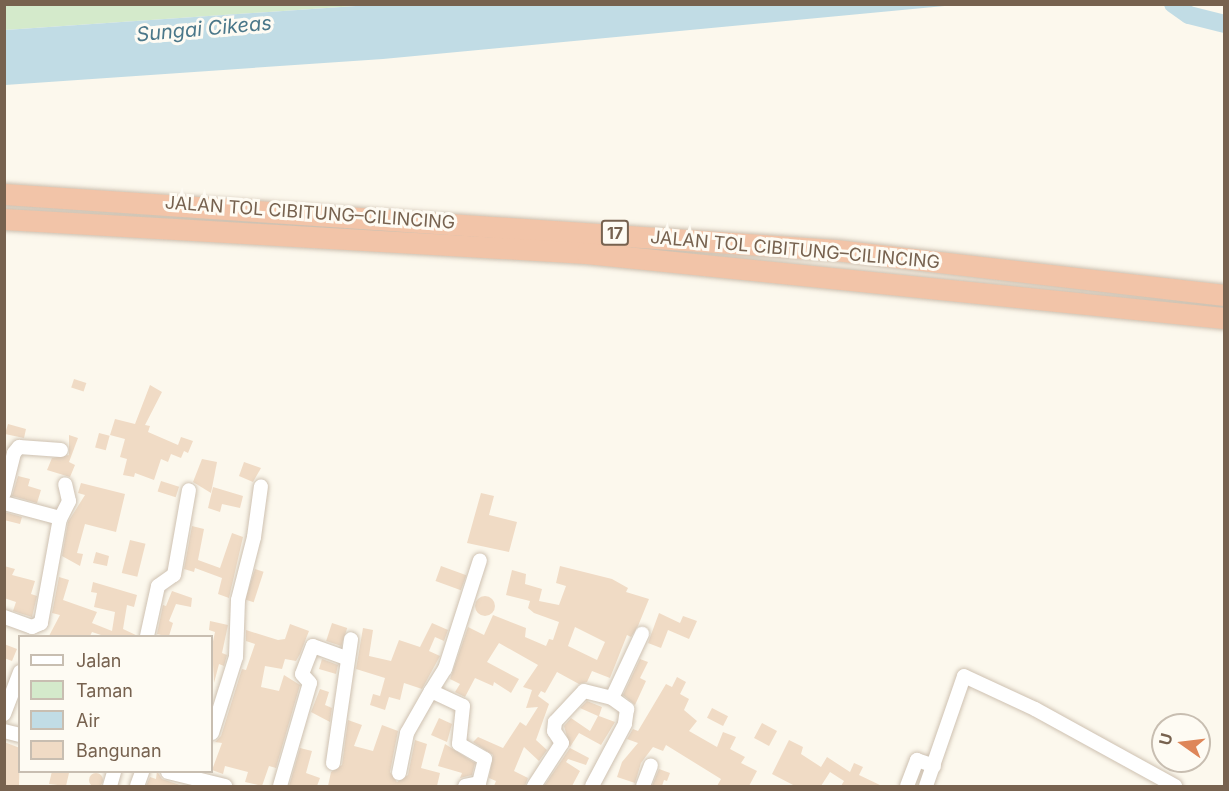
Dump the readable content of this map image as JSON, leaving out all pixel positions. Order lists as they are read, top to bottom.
{
  "streets": {
    "highway": ["JALAN TOL CIBITUNG–CILINCING", "17"]
  },
  "water": ["Sungai Cikeas"],
  "legend": [
    "Jalan",
    "Taman",
    "Air",
    "Bangunan"
  ],
  "north": "left"
}
